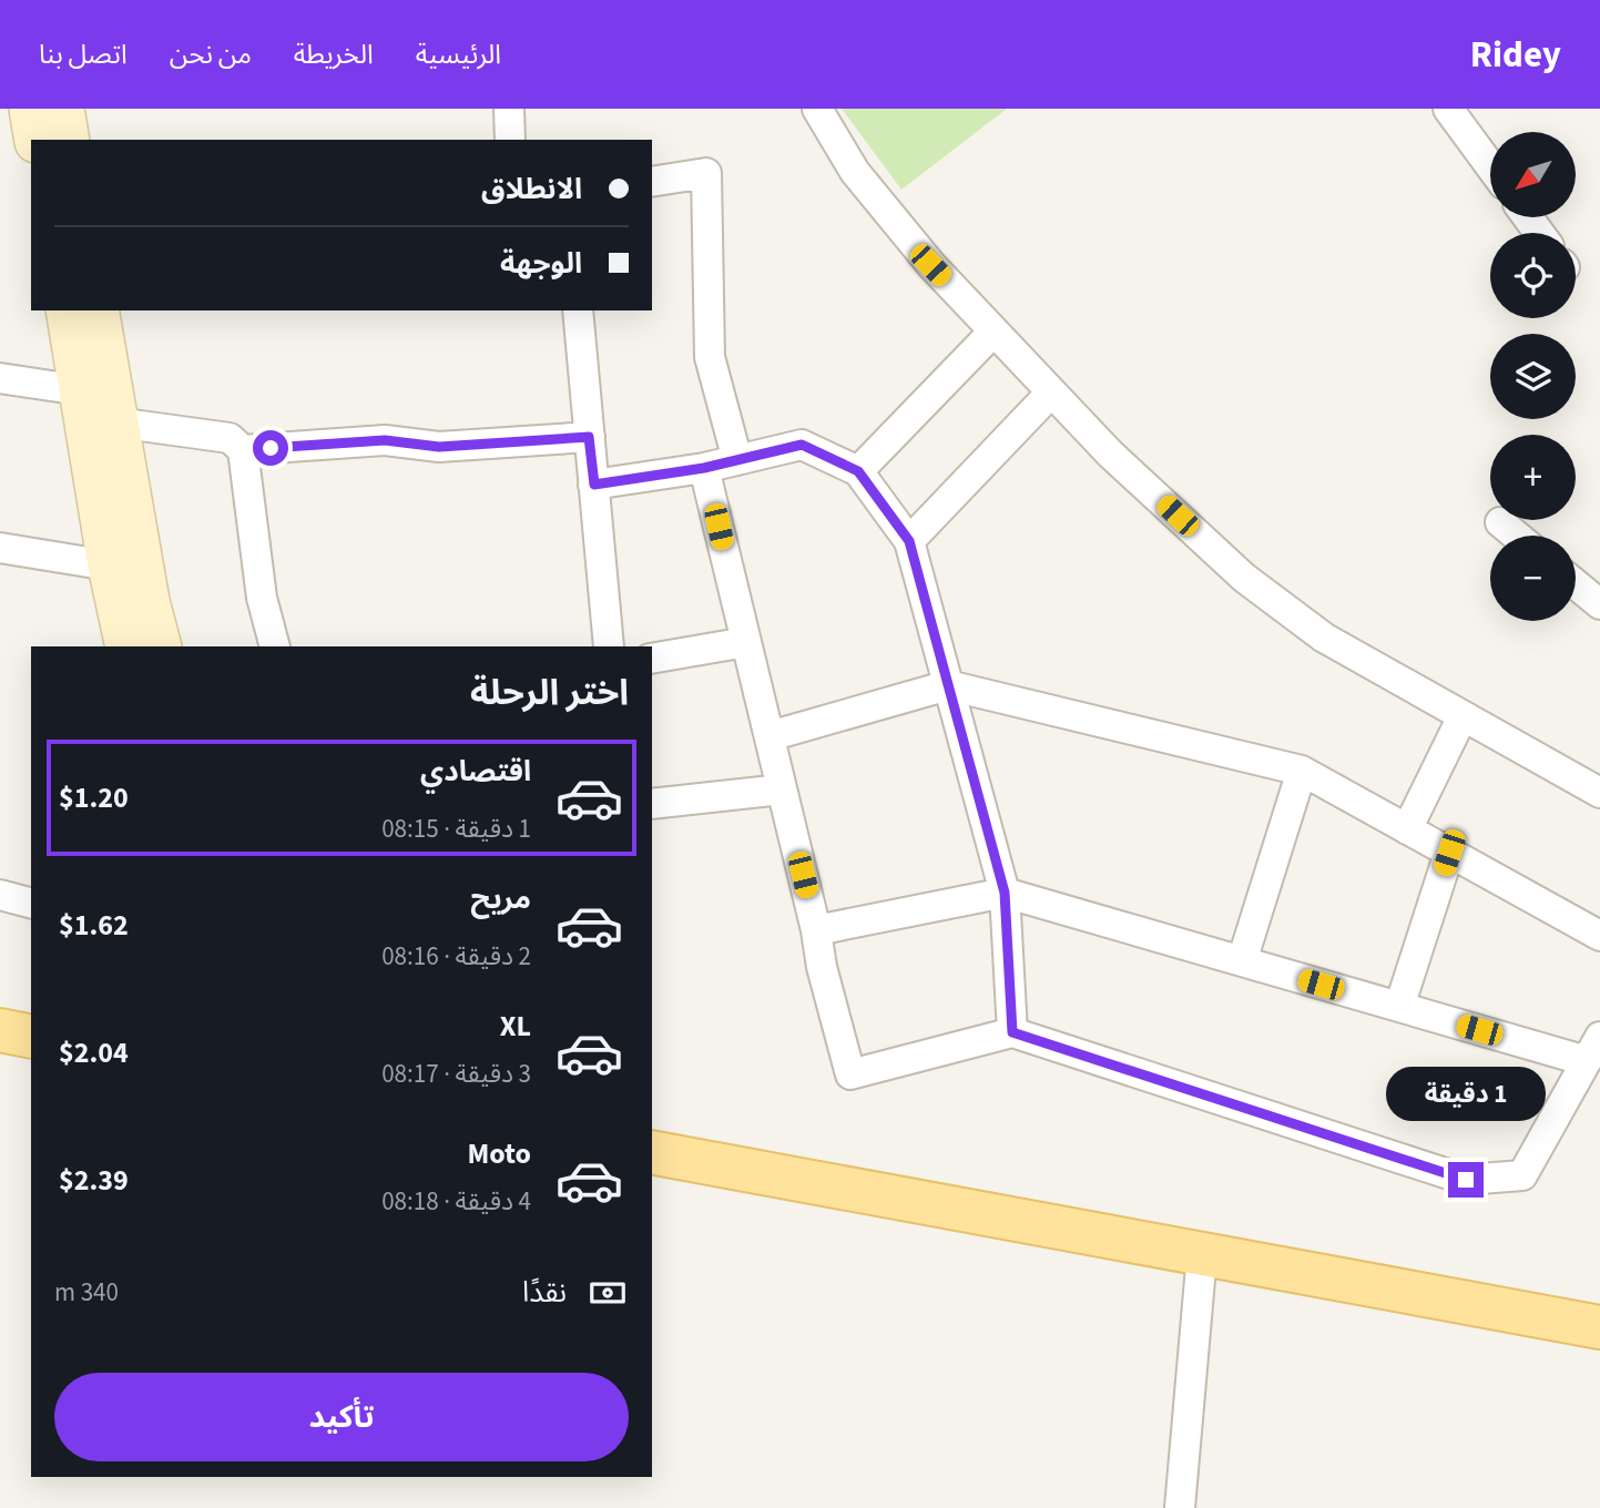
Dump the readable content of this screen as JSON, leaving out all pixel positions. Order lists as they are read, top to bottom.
{
  "north": "bottom left",
  "page": {
    "header": "Ridey",
    "nav": [
      "الرئيسية",
      "الخريطة",
      "من نحن",
      "اتصل بنا"
    ],
    "map_buttons": ["+", "−"],
    "banner": ["الانطلاق", "الوجهة"],
    "heading": "اختر الرحلة",
    "list": [
      {
        "name": "اقتصادي",
        "note": "1 دقيقة · 08:15",
        "value": "$1.20"
      },
      {
        "name": "مريح",
        "note": "2 دقيقة · 08:16",
        "value": "$1.62"
      },
      {
        "name": "XL",
        "note": "3 دقيقة · 08:17",
        "value": "$2.04"
      },
      {
        "name": "Moto",
        "note": "4 دقيقة · 08:18",
        "value": "$2.39"
      }
    ],
    "bubble": "1 دقيقة",
    "pay": ["نقدًا", "340 m"],
    "buttons": "تأكيد"
  }
}
